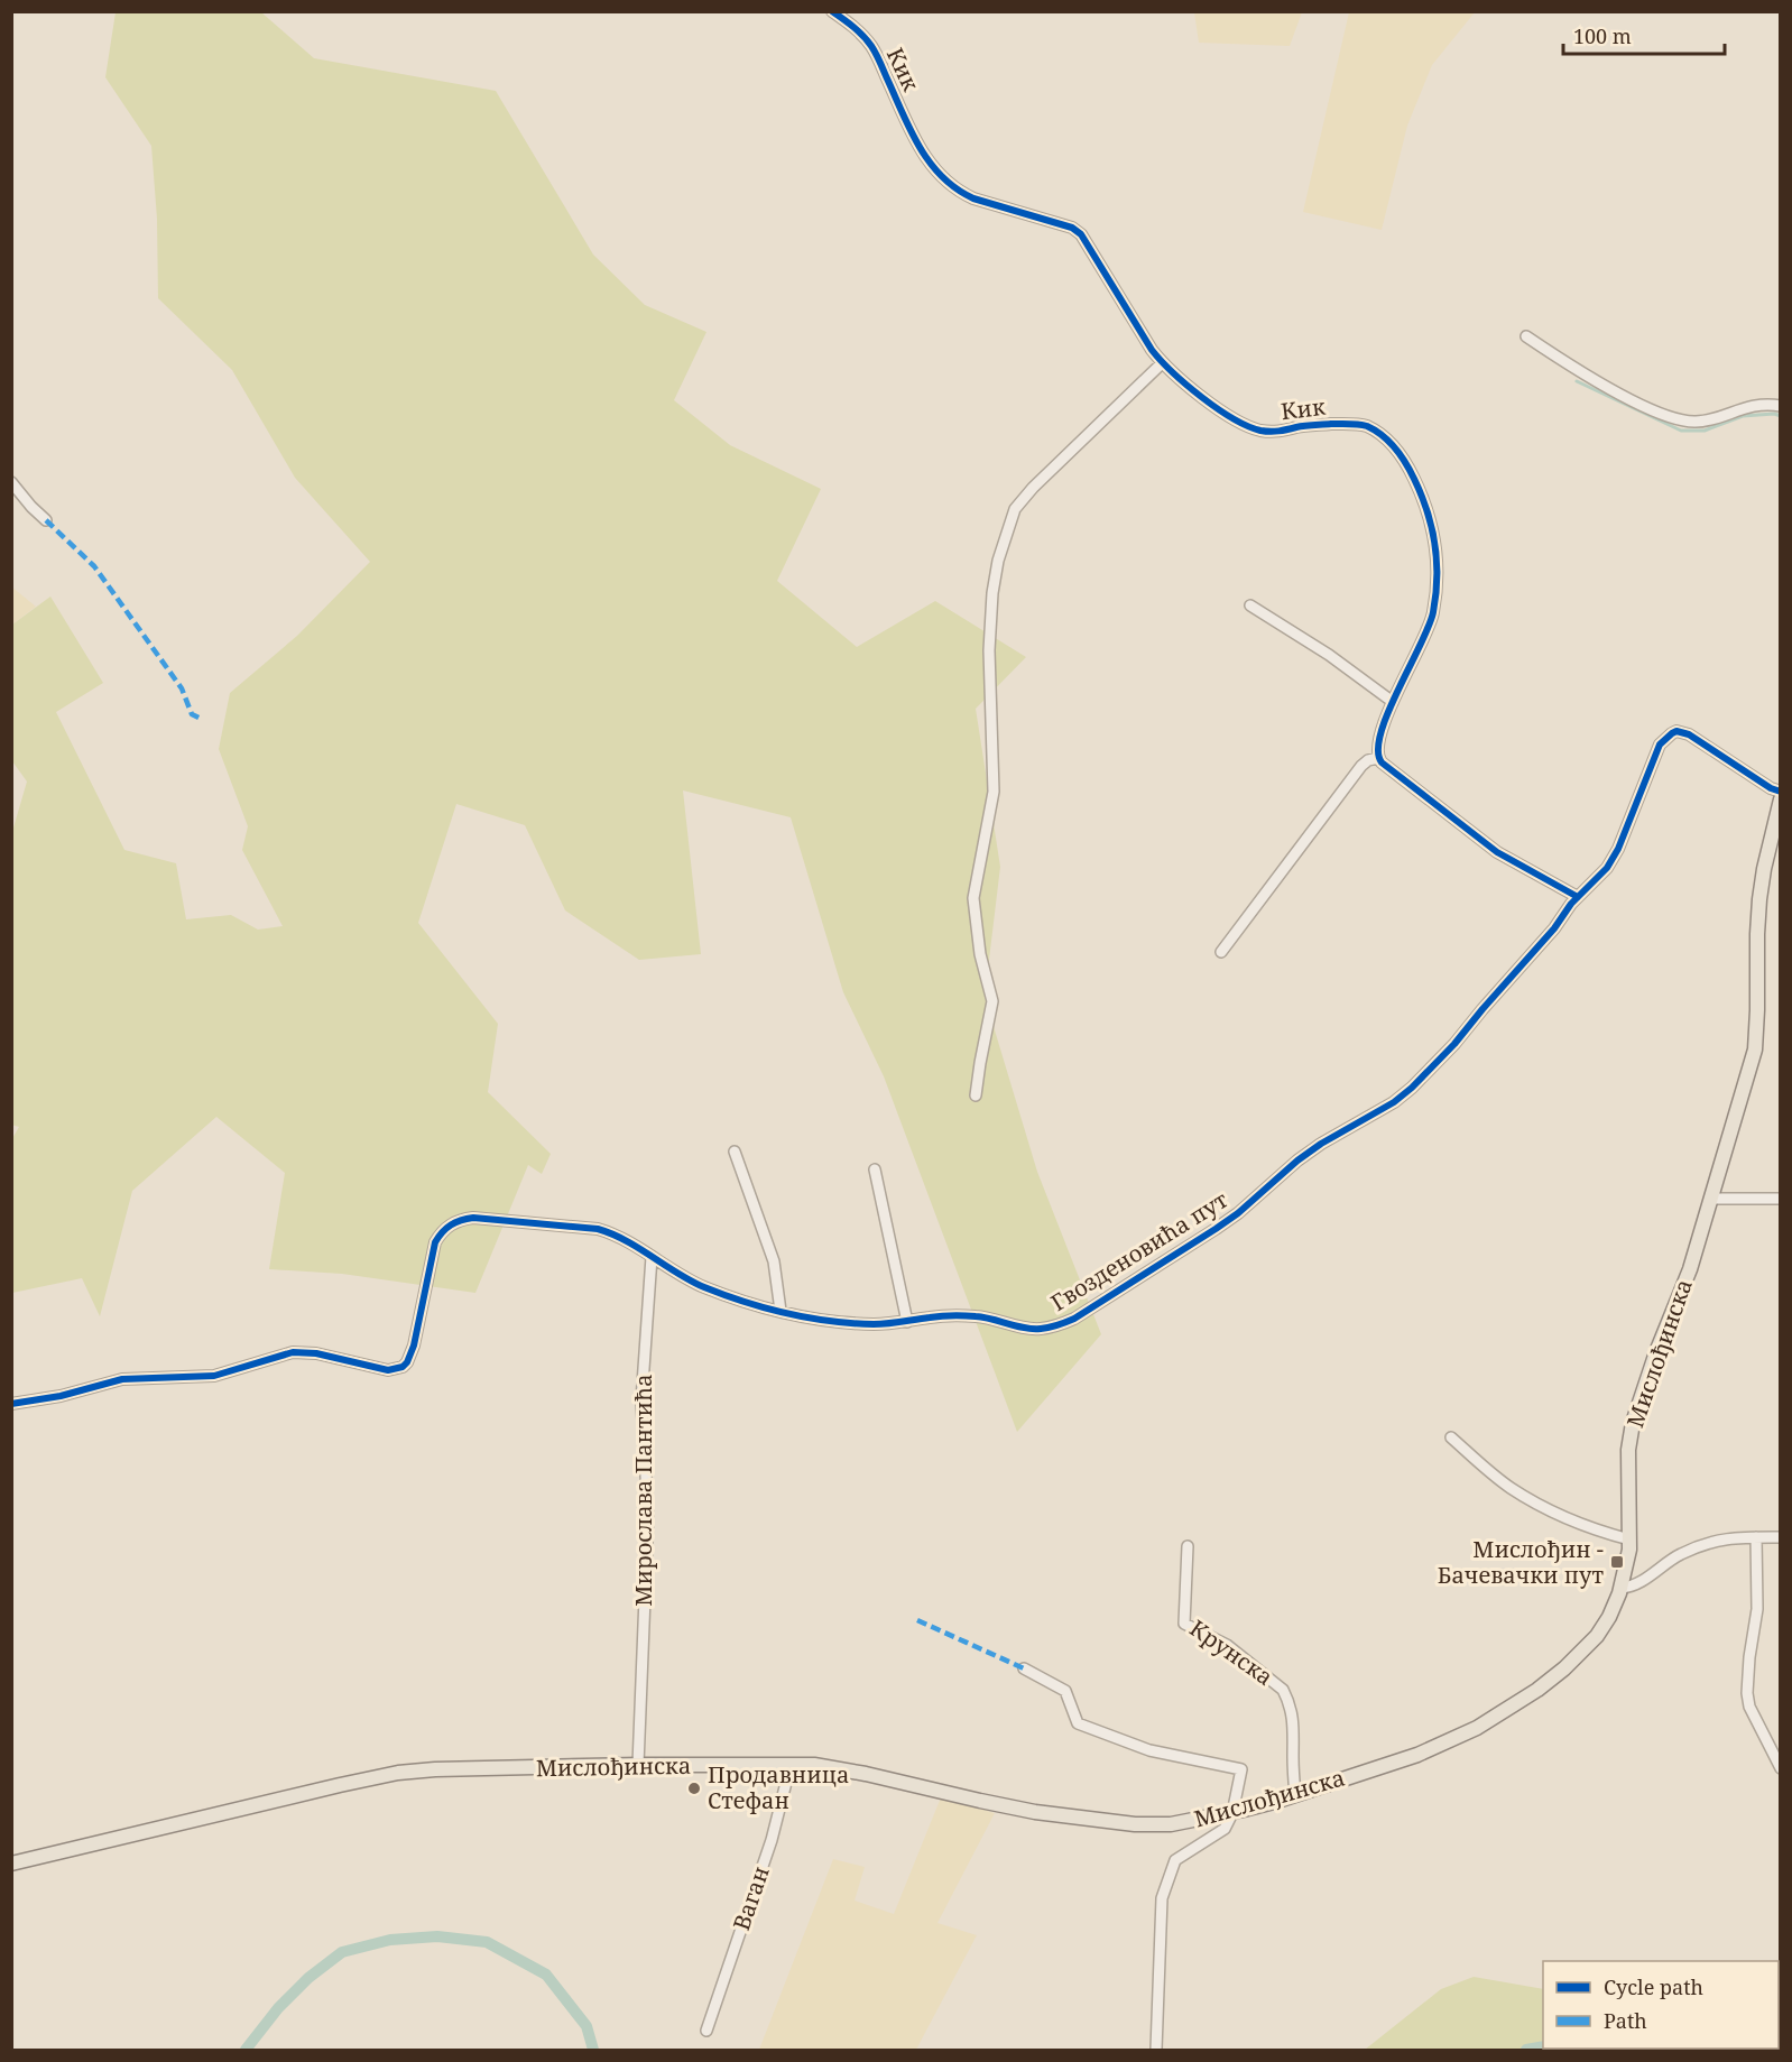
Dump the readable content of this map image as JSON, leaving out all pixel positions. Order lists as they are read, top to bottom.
{
  "streets": {
    "main road": ["Мислођинска"],
    "street": [
      "Кик",
      "Гвозденовића пут",
      "Мирослава Пантића",
      "Крунска",
      "Ваган"
    ]
  },
  "crossings": [
    ["Гвозденовића пут", "Мирослава Пантића"],
    ["Мислођинска", "Мирослава Пантића"],
    ["Мислођинска", "Крунска"],
    ["Мислођинска", "Ваган"]
  ],
  "places": {
    "transit": ["Мислођин - Бачевачки пут"],
    "other": ["Продавница Стефан"]
  },
  "legend": ["Cycle path", "Path"],
  "scale_bar": "100 m"
}
